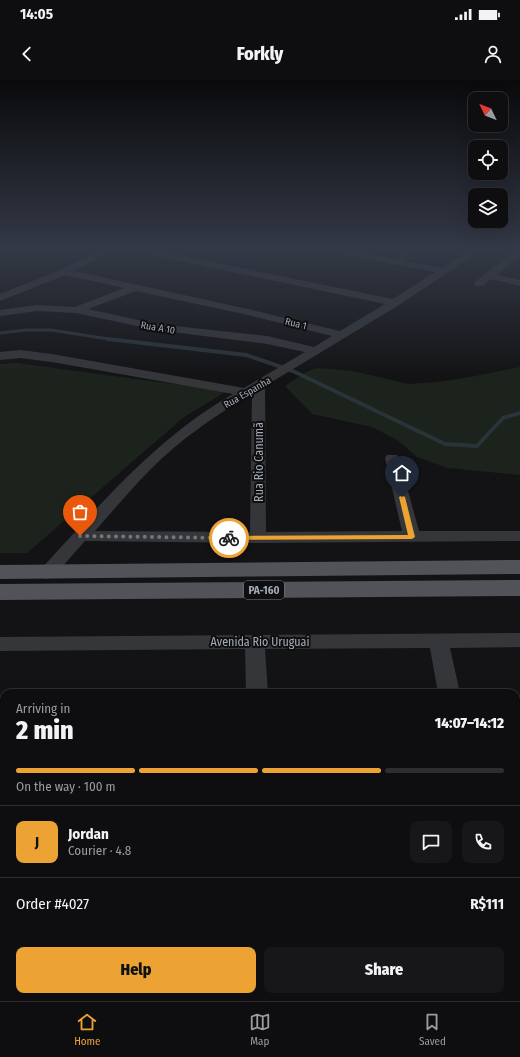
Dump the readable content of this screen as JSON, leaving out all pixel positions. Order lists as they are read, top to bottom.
{
  "streets": {
    "main road": ["PA-160"],
    "street": [
      "Rua 1",
      "Rua A 10",
      "Rua Espanha",
      "Rua Rio Canumã",
      "Avenida Rio Uruguai"
    ]
  },
  "crossings": [
    ["Rua 1", "Rua Espanha"],
    ["Rua A 10", "Rua Espanha"],
    ["Rua Espanha", "Rua Rio Canumã"],
    ["Rua Espanha", "PA-160"]
  ],
  "north": "top left",
  "page": {
    "status": "14:05",
    "header": "Forkly",
    "heading": ["2 min", "Arriving in", "14:07–14:12"],
    "panel": [
      "Jordan",
      "Courier · 4.8",
      "Order #4027",
      "R$111"
    ],
    "bar": "On the way · 100 m",
    "round": "J",
    "buttons": ["Help", "Share"],
    "tabs": ["Home", "Map", "Saved"]
  }
}
